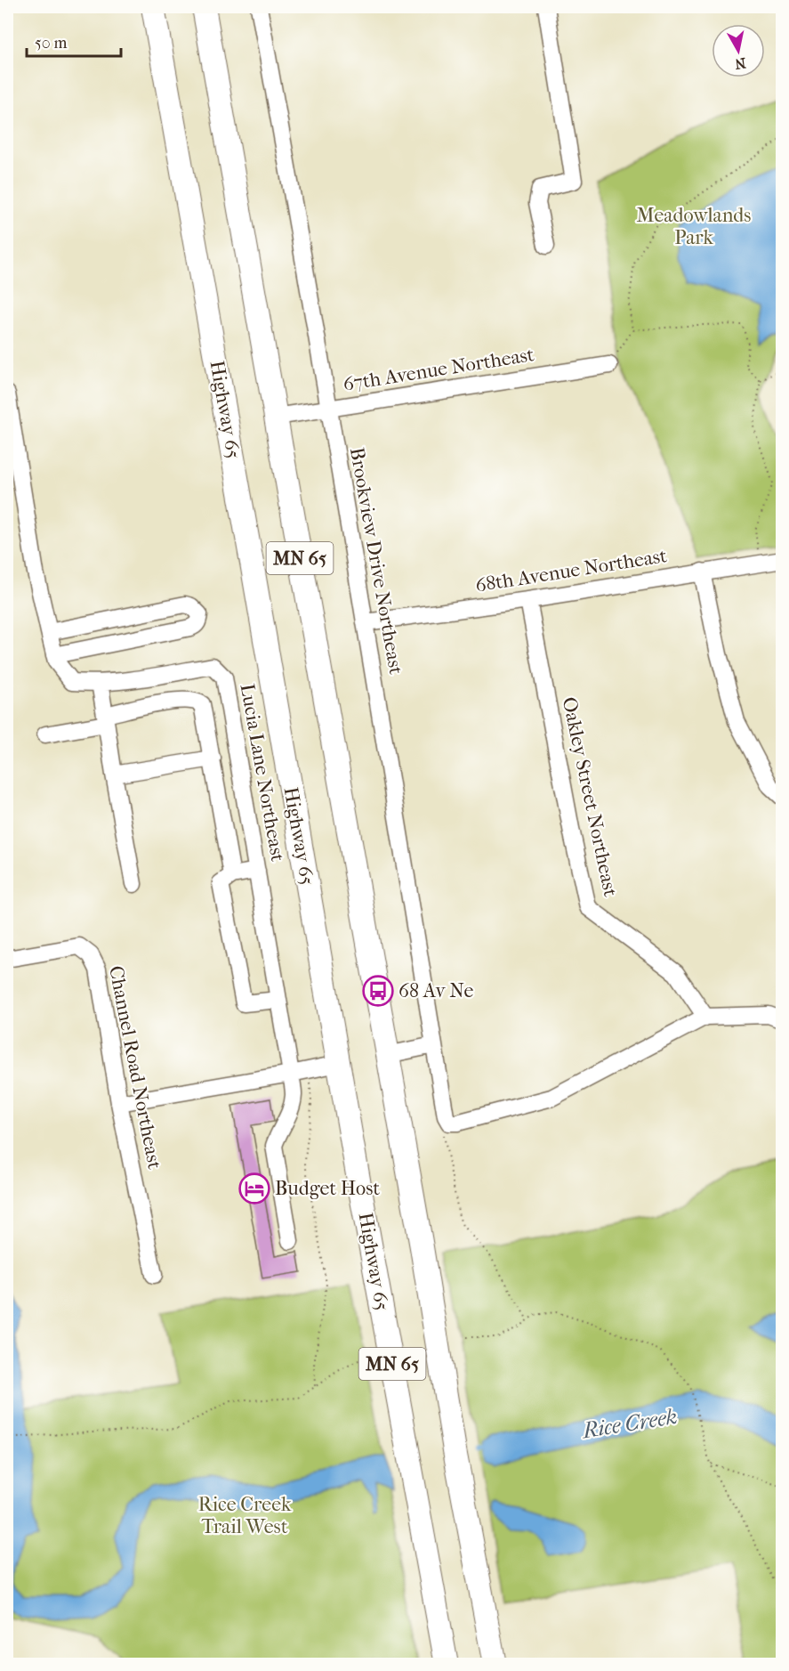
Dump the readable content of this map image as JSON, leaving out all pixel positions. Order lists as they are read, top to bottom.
{
  "streets": {
    "highway": ["Highway 65", "MN 65"],
    "street": [
      "67th Avenue Northeast",
      "Brookview Drive Northeast",
      "68th Avenue Northeast",
      "Lucia Lane Northeast",
      "Oakley Street Northeast",
      "Channel Road Northeast"
    ]
  },
  "crossings": [
    ["67th Avenue Northeast", "MN 65"],
    ["67th Avenue Northeast", "Brookview Drive Northeast"],
    ["Brookview Drive Northeast", "68th Avenue Northeast"],
    ["68th Avenue Northeast", "Oakley Street Northeast"]
  ],
  "water": ["Rice Creek"],
  "parks": ["Meadowlands Park", "Rice Creek Trail West"],
  "places": {
    "bus stop": ["68 Av Ne"],
    "hotel": ["Budget Host"]
  },
  "scale_bar": "50 m",
  "north": "bottom"
}
